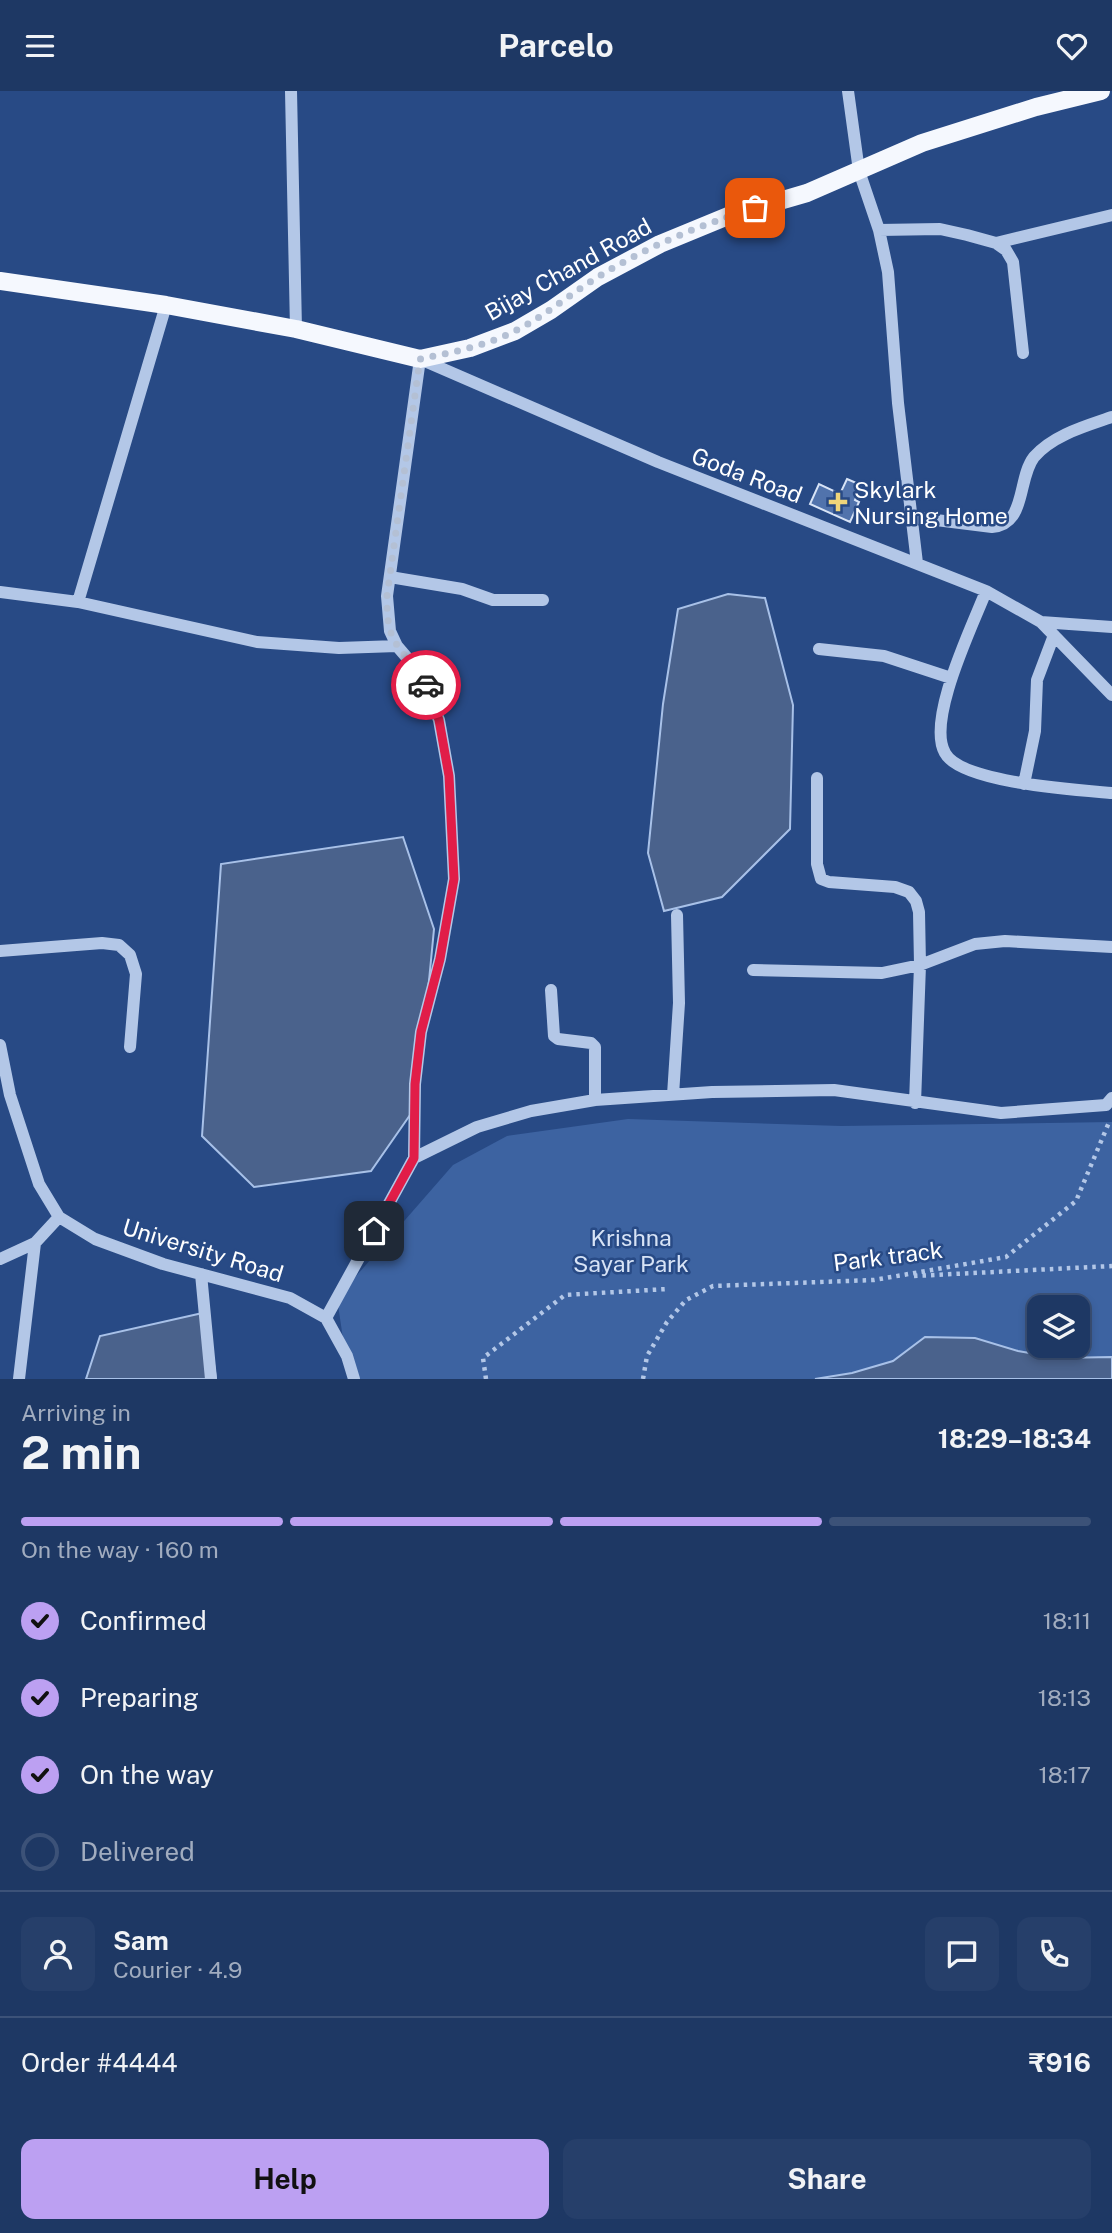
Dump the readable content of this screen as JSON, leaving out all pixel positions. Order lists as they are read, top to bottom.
{
  "streets": {
    "main road": ["Bijay Chand Road"],
    "street": ["Goda Road", "University Road"],
    "path": ["Park track"]
  },
  "crossings": [
    ["Bijay Chand Road", "Goda Road"]
  ],
  "parks": ["Krishna Sayar Park"],
  "places": {
    "health": ["Skylark Nursing Home"]
  },
  "page": {
    "header": "Parcelo",
    "heading": ["2 min", "Arriving in", "18:29–18:34"],
    "panel": [
      "Sam",
      "Courier · 4.9",
      "Order #4444",
      "₹916"
    ],
    "bar": "On the way · 160 m",
    "list": [
      ["Confirmed", "18:11"],
      ["Preparing", "18:13"],
      ["On the way", "18:17"],
      "Delivered"
    ],
    "buttons": ["Help", "Share"]
  }
}
